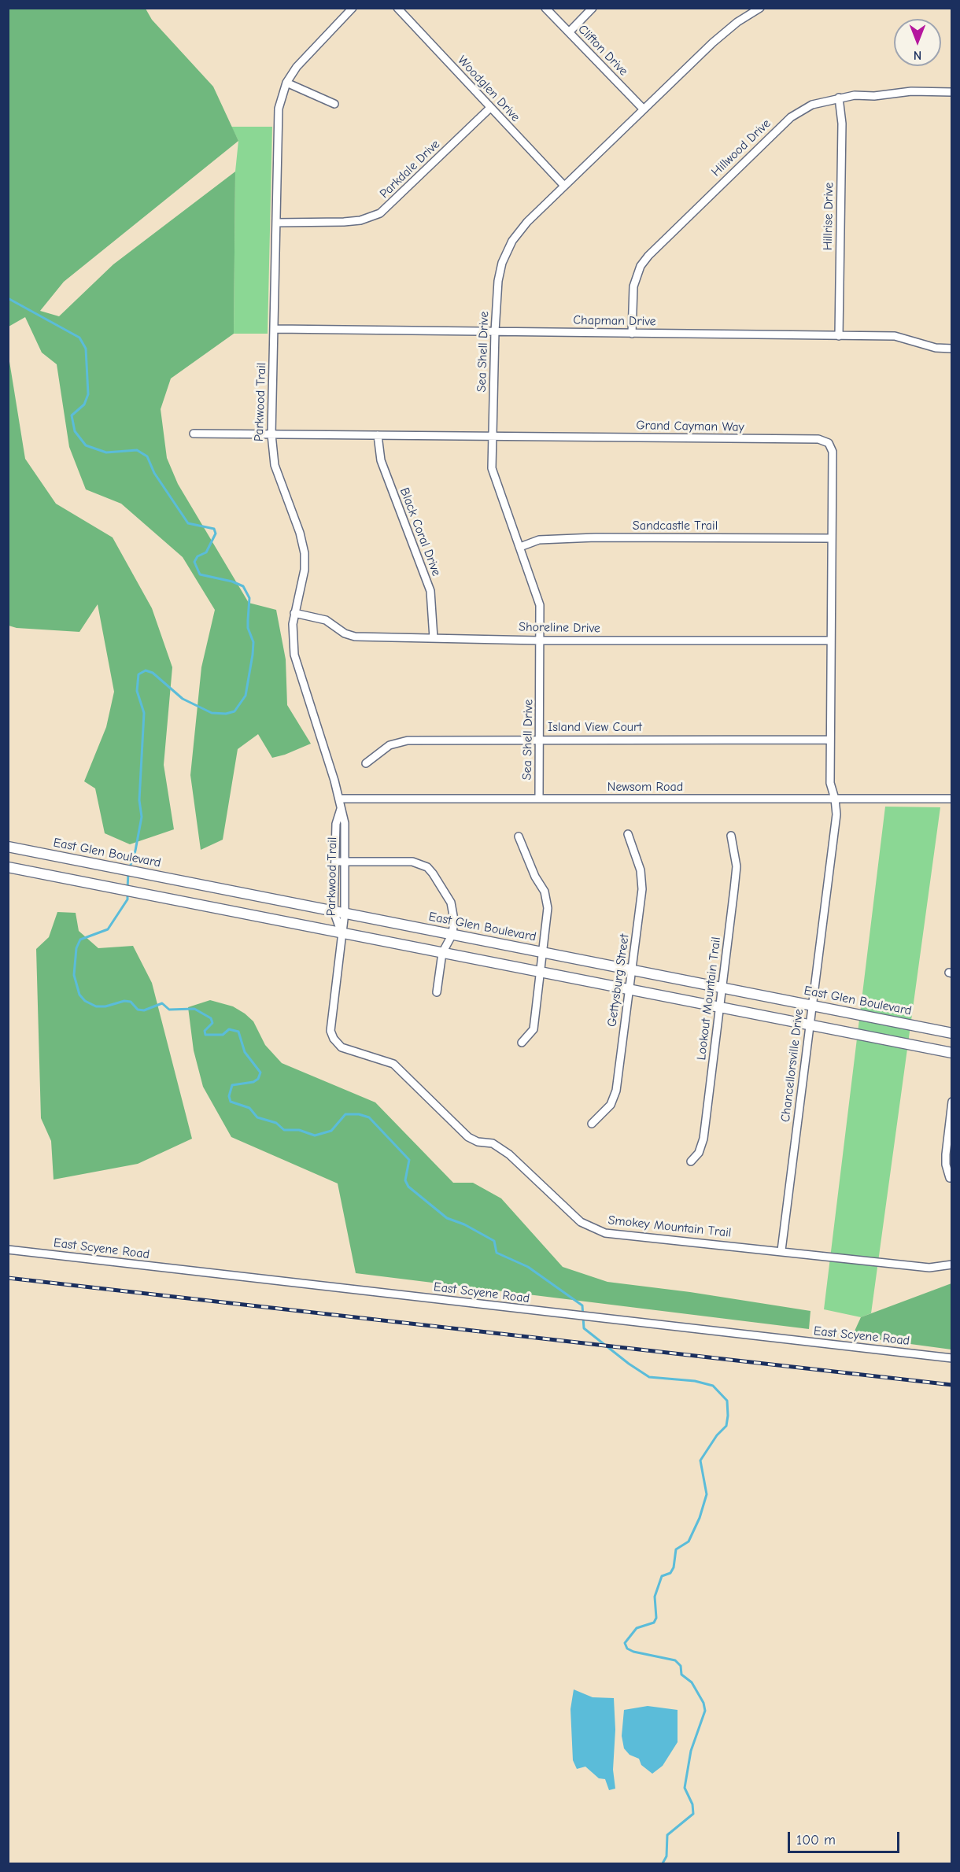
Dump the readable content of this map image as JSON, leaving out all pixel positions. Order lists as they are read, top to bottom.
{
  "streets": {
    "main road": ["East Glen Boulevard"],
    "street": [
      "Clifton Drive",
      "Woodglen Drive",
      "Hillwood Drive",
      "Parkdale Drive",
      "Hillrise Drive",
      "Chapman Drive",
      "Sea Shell Drive",
      "Parkwood Trail",
      "Grand Cayman Way",
      "Sandcastle Trail",
      "Black Coral Drive",
      "Shoreline Drive",
      "Island View Court",
      "Newsom Road",
      "Gettysburg Street",
      "Lookout Mountain Trail",
      "Chancellorsville Drive",
      "Smokey Mountain Trail",
      "East Scyene Road"
    ]
  },
  "crossings": [
    ["Clifton Drive", "Sea Shell Drive"],
    ["Woodglen Drive", "Parkdale Drive"],
    ["Woodglen Drive", "Sea Shell Drive"],
    ["Hillwood Drive", "Hillrise Drive"],
    ["Hillwood Drive", "Chapman Drive"],
    ["Parkdale Drive", "Parkwood Trail"],
    ["Hillrise Drive", "Chapman Drive"],
    ["Chapman Drive", "Sea Shell Drive"],
    ["Chapman Drive", "Parkwood Trail"],
    ["Sea Shell Drive", "Grand Cayman Way"],
    ["Sea Shell Drive", "Sandcastle Trail"],
    ["Sea Shell Drive", "Shoreline Drive"],
    ["Sea Shell Drive", "Island View Court"],
    ["Sea Shell Drive", "Newsom Road"],
    ["Parkwood Trail", "Grand Cayman Way"],
    ["Parkwood Trail", "Shoreline Drive"],
    ["Parkwood Trail", "Newsom Road"],
    ["Parkwood Trail", "East Glen Boulevard"],
    ["Parkwood Trail", "Smokey Mountain Trail"],
    ["Grand Cayman Way", "Sandcastle Trail"],
    ["Grand Cayman Way", "Black Coral Drive"],
    ["Grand Cayman Way", "Shoreline Drive"],
    ["Grand Cayman Way", "Island View Court"],
    ["Grand Cayman Way", "Newsom Road"],
    ["Grand Cayman Way", "Chancellorsville Drive"],
    ["Black Coral Drive", "Shoreline Drive"],
    ["Newsom Road", "Chancellorsville Drive"],
    ["East Glen Boulevard", "Gettysburg Street"],
    ["East Glen Boulevard", "Lookout Mountain Trail"],
    ["East Glen Boulevard", "Chancellorsville Drive"],
    ["Chancellorsville Drive", "Smokey Mountain Trail"]
  ],
  "scale_bar": "100 m",
  "north": "bottom"
}
